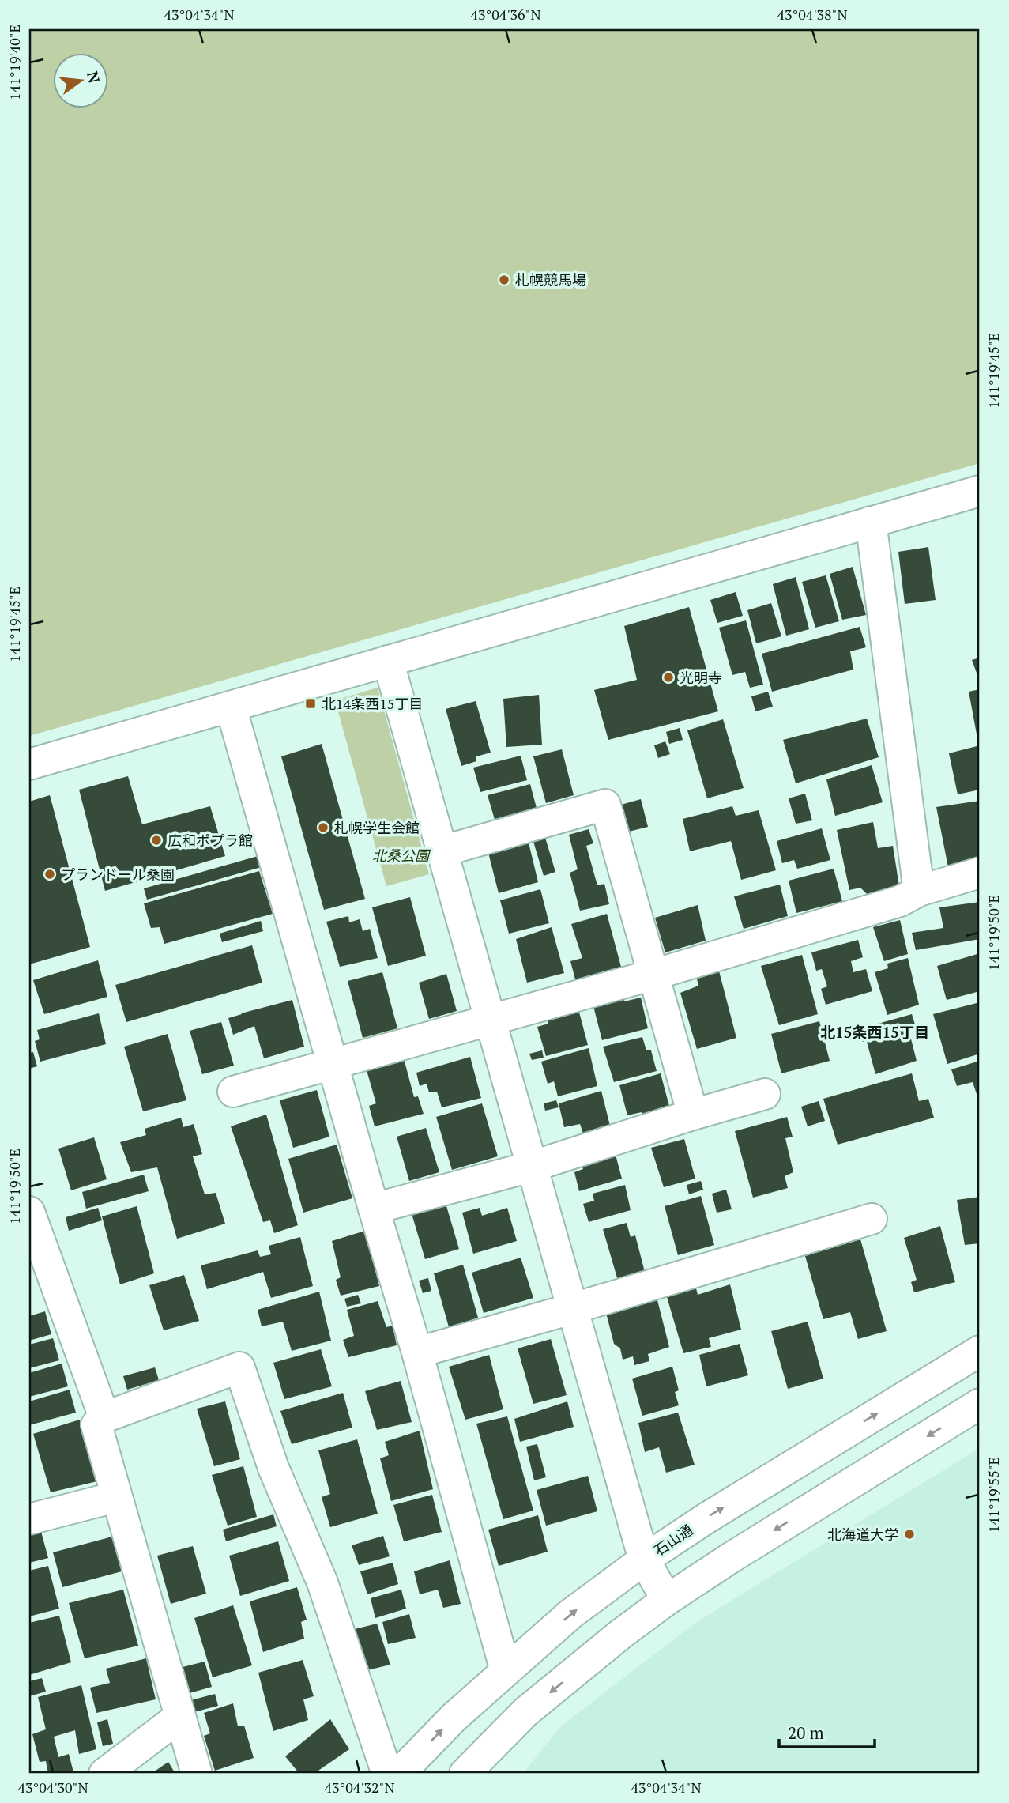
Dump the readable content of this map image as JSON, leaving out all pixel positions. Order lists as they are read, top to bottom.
{
  "streets": {
    "street": ["石山通"]
  },
  "districts": ["北15条西15丁目"],
  "parks": ["北桑公園"],
  "places": {
    "other": [
      "札幌競馬場",
      "光明寺",
      "札幌学生会館",
      "広和ポプラ館",
      "プランドール桑園",
      "北海道大学"
    ],
    "transit": ["北14条西15丁目"]
  },
  "scale_bar": "20 m",
  "north": "right",
  "coordinates": [
    "43°04'34\"N",
    "43°04'36\"N",
    "43°04'38\"N",
    "141°19'40\"E",
    "141°19'45\"E",
    "141°19'50\"E",
    "141°19'55\"E",
    "43°04'30\"N",
    "43°04'32\"N"
  ]
}
